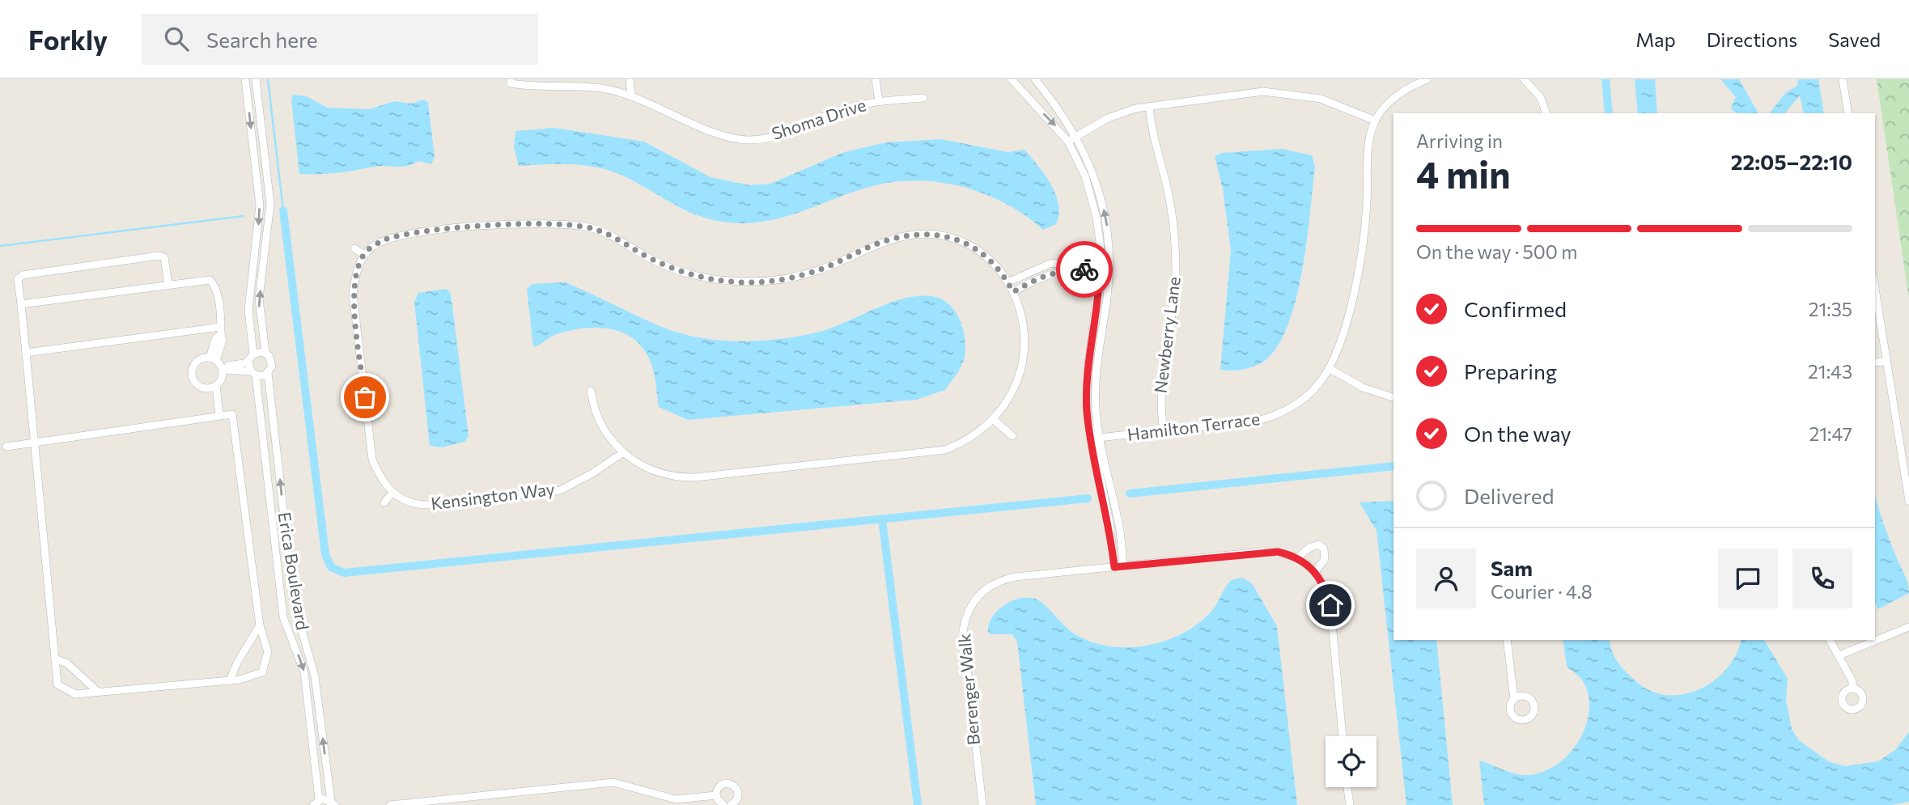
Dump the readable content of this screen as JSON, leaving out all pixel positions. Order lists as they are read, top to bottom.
{
  "streets": {
    "street": [
      "Shoma Drive",
      "Newberry Lane",
      "Hamilton Terrace",
      "Kensington Way",
      "Erica Boulevard",
      "Berenger Walk"
    ]
  },
  "crossings": [
    ["Newberry Lane", "Hamilton Terrace"]
  ],
  "page": {
    "header": "Forkly",
    "search": "Search here",
    "nav": ["Map", "Directions", "Saved"],
    "heading": ["4 min", "Arriving in", "22:05–22:10"],
    "panel": ["Sam", "Courier · 4.8"],
    "bar": "On the way · 500 m",
    "list": [
      ["Confirmed", "21:35"],
      ["Preparing", "21:43"],
      ["On the way", "21:47"],
      "Delivered"
    ]
  }
}
